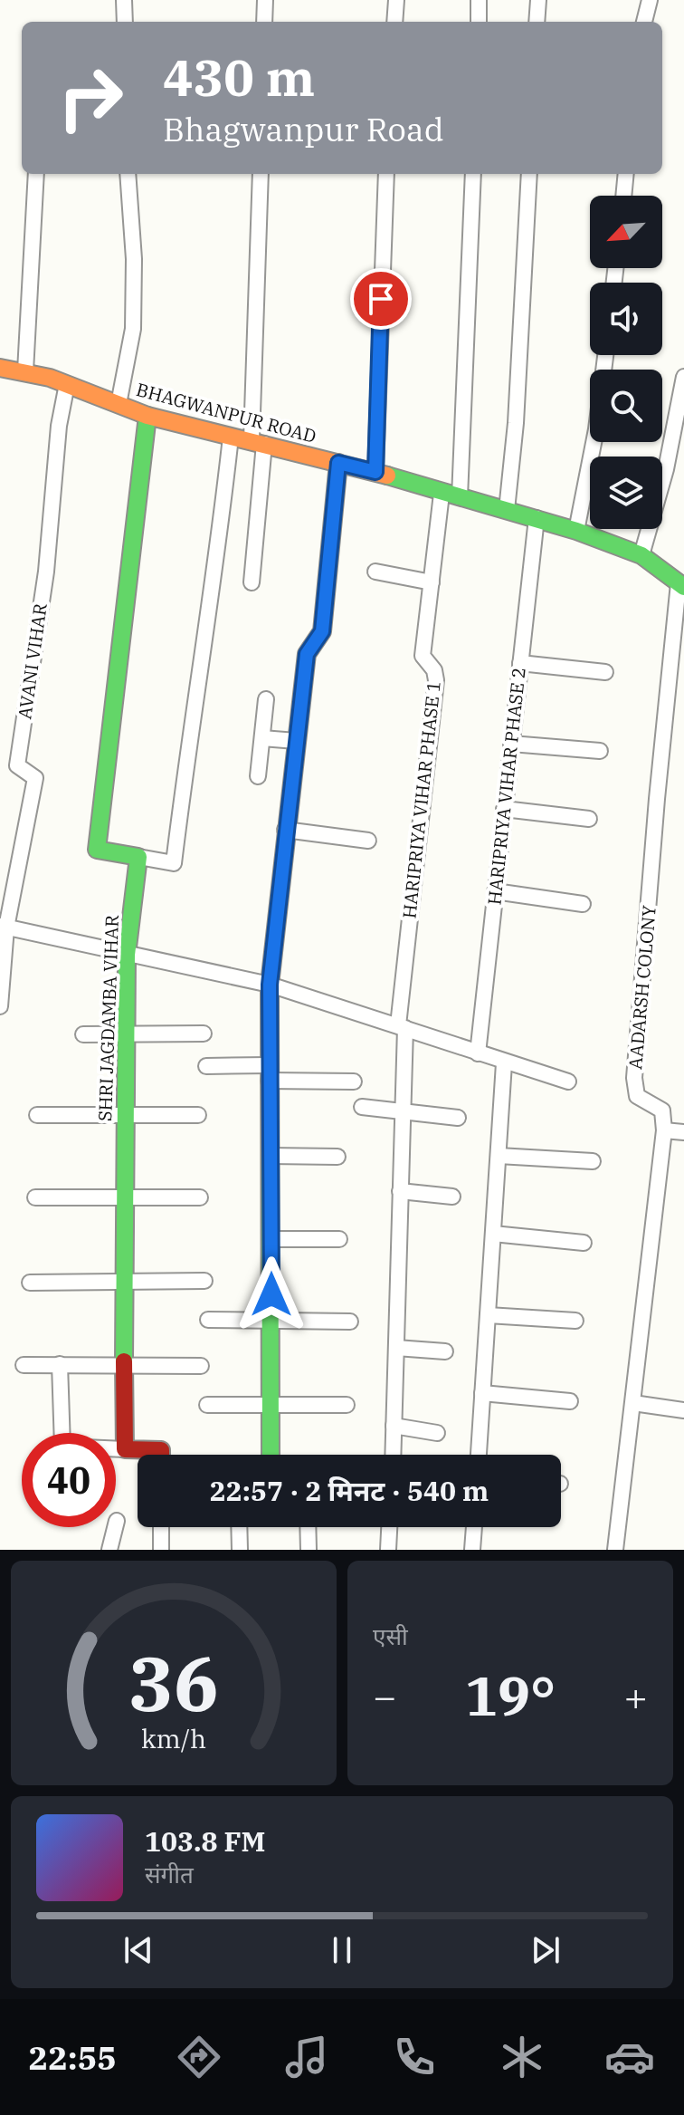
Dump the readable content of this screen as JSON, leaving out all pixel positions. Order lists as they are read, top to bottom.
{
  "streets": {
    "street": [
      "BHAGWANPUR ROAD",
      "AVANI VIHAR",
      "HARIPRIYA VIHAR PHASE 2",
      "HARIPRIYA VIHAR PHASE 1",
      "AADARSH COLONY",
      "SHRI JAGDAMBA VIHAR"
    ]
  },
  "crossings": [
    ["BHAGWANPUR ROAD", "AVANI VIHAR"],
    ["BHAGWANPUR ROAD", "HARIPRIYA VIHAR PHASE 2"],
    ["BHAGWANPUR ROAD", "HARIPRIYA VIHAR PHASE 1"],
    ["BHAGWANPUR ROAD", "AADARSH COLONY"]
  ],
  "north": "bottom left",
  "page": {
    "turn": ["430 m", "Bhagwanpur Road"],
    "limit": "40",
    "trip": "22:57 · 2 मिनट · 540 m",
    "tile": "एसी",
    "heat": ["−", "19°", "+"],
    "song": ["103.8 FM", "संगीत"],
    "tabs": "22:55",
    "gauge": ["36", "km/h"]
  }
}
